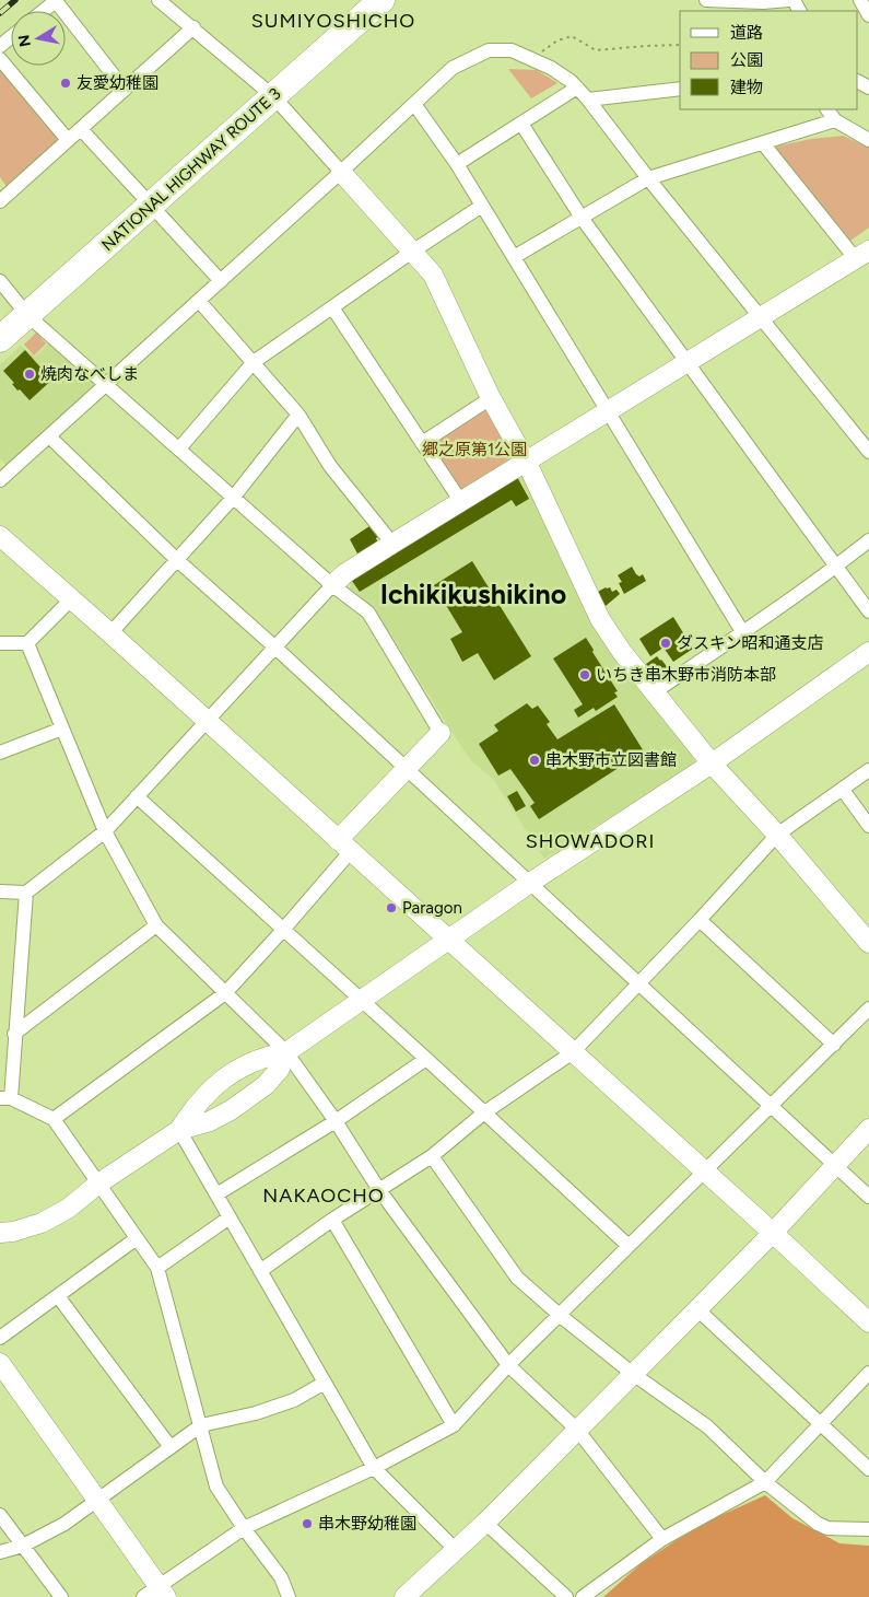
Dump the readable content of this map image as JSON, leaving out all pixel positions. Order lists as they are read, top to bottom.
{
  "streets": {
    "highway": ["NATIONAL HIGHWAY ROUTE 3"]
  },
  "districts": [
    "SUMIYOSHICHO",
    "Ichikikushikino",
    "SHOWADORI",
    "NAKAOCHO"
  ],
  "parks": ["郷之原第1公園"],
  "places": [
    "友愛幼稚園",
    "焼肉なべしま",
    "ダスキン昭和通支店",
    "いちき串木野市消防本部",
    "串木野市立図書館",
    "Paragon",
    "串木野幼稚園"
  ],
  "legend": ["道路", "公園", "建物"],
  "north": "left"
}
